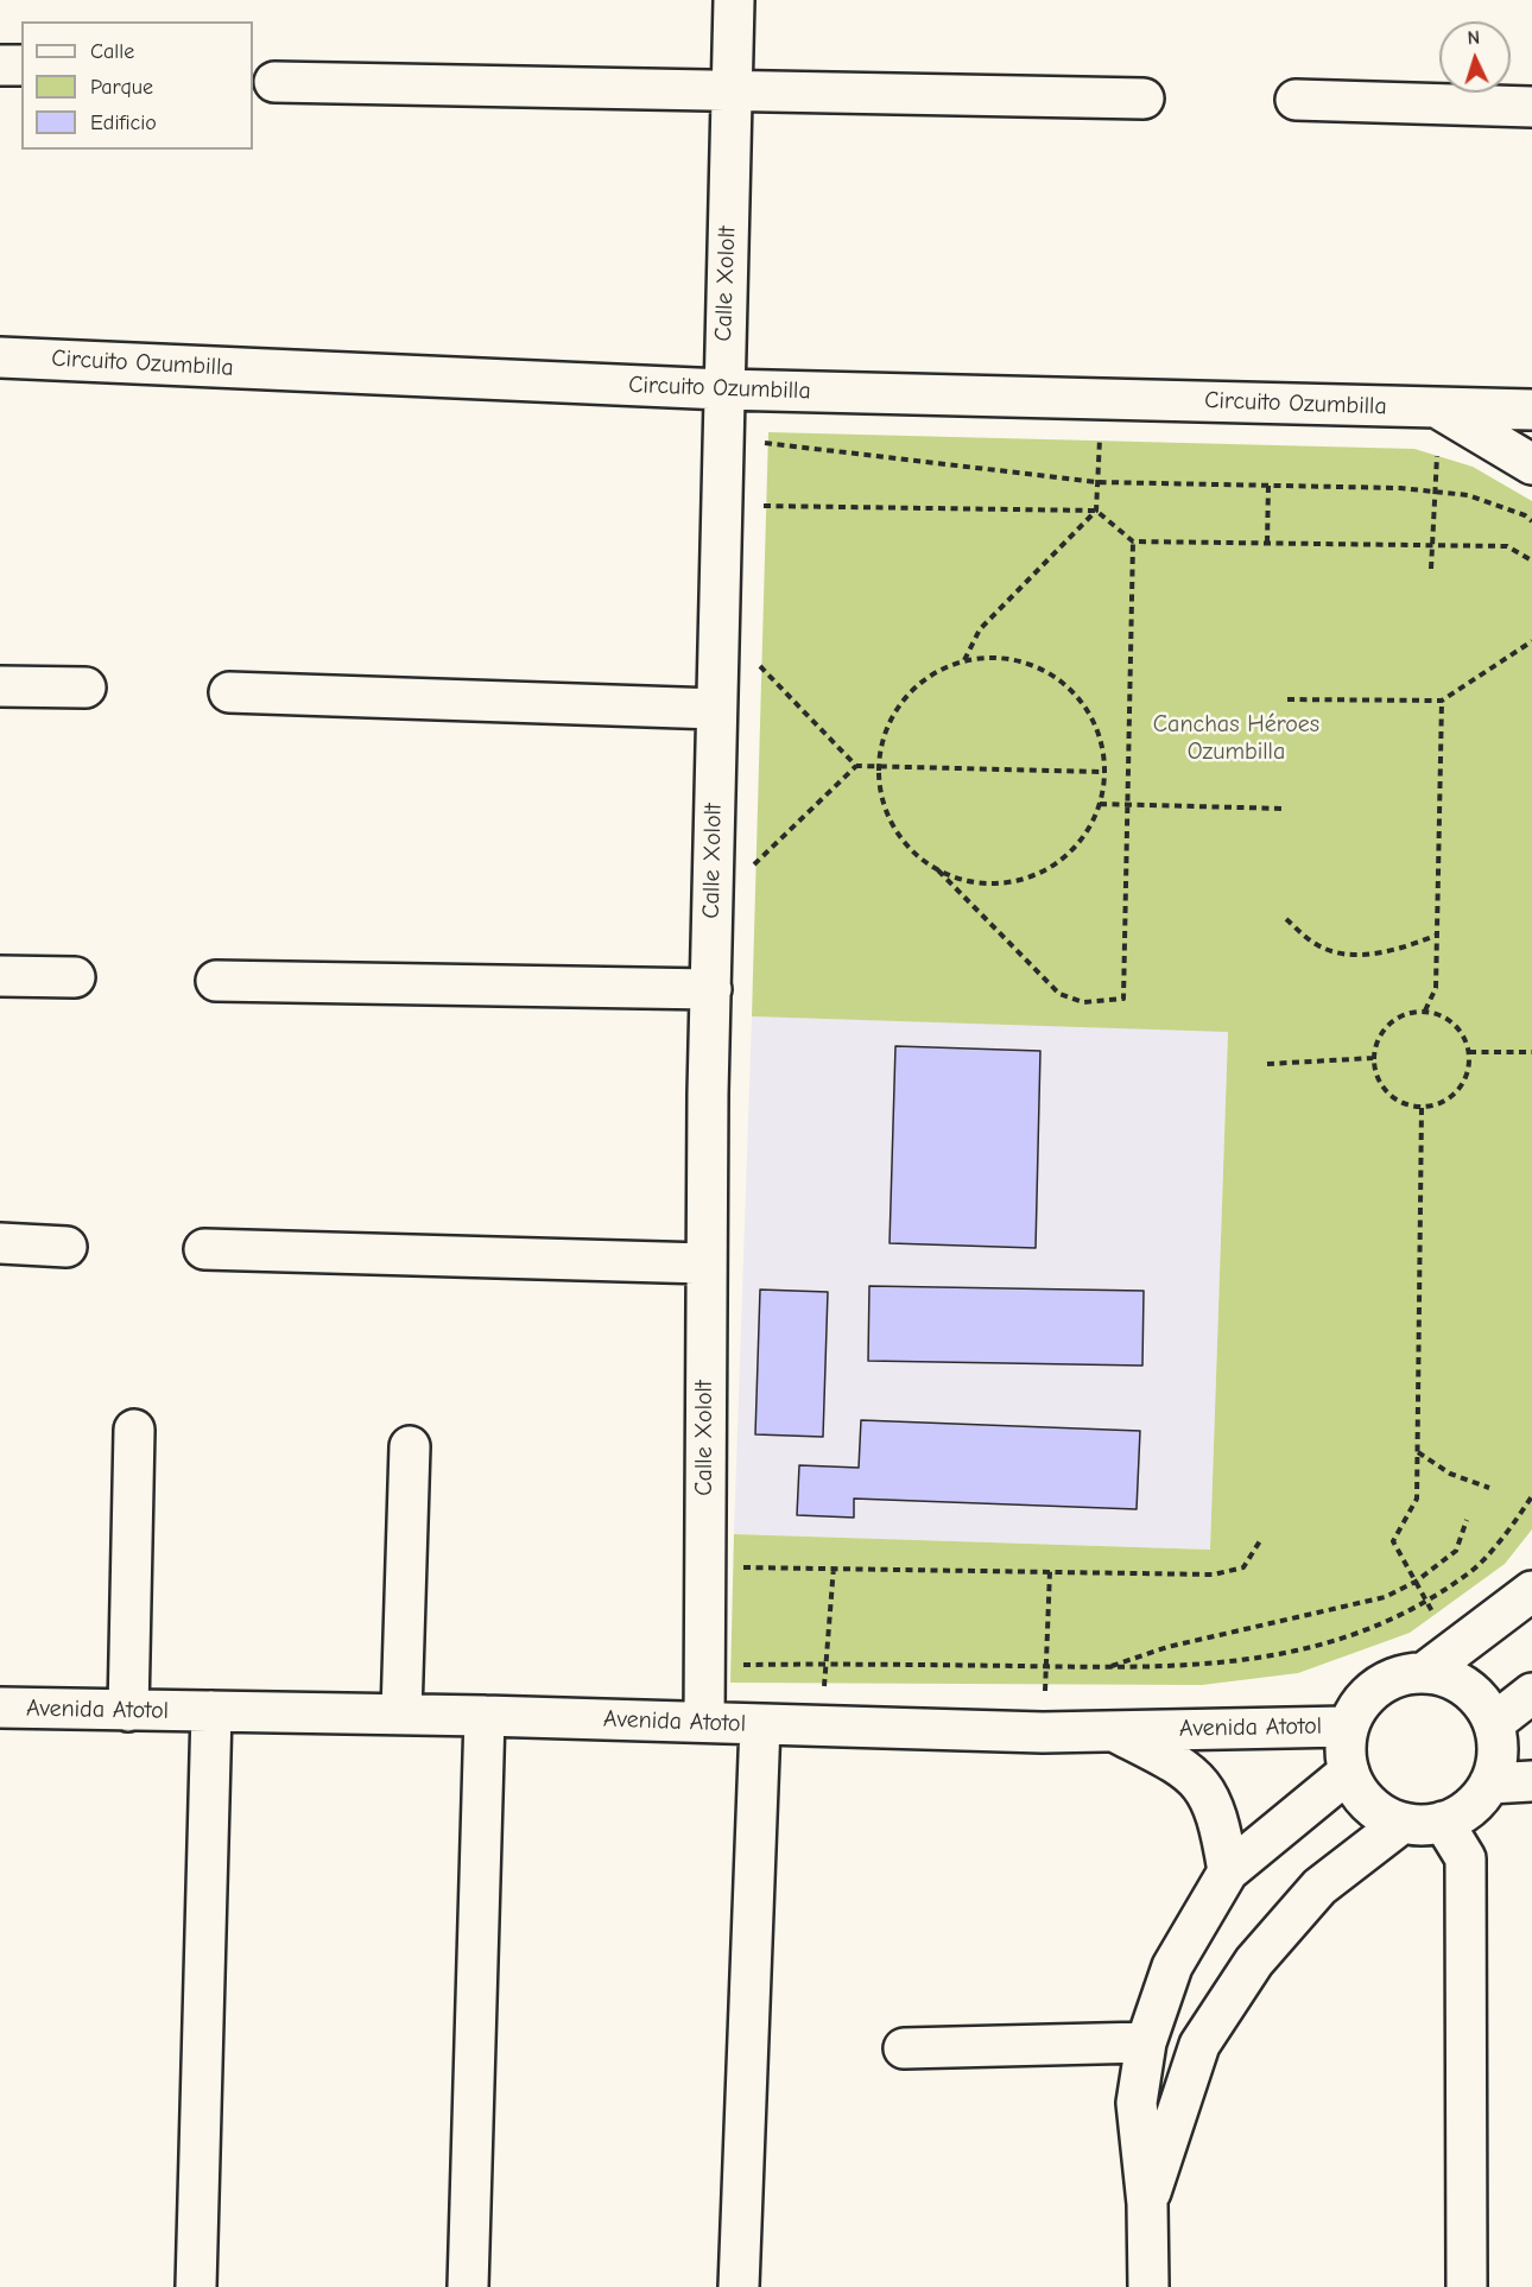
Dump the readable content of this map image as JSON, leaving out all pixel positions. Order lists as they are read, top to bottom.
{
  "streets": {
    "street": ["Calle Xololt", "Circuito Ozumbilla", "Avenida Atotol"]
  },
  "crossings": [
    ["Calle Xololt", "Circuito Ozumbilla"],
    ["Calle Xololt", "Avenida Atotol"]
  ],
  "parks": ["Canchas Héroes Ozumbilla"],
  "legend": ["Calle", "Parque", "Edificio"],
  "north": "top"
}
